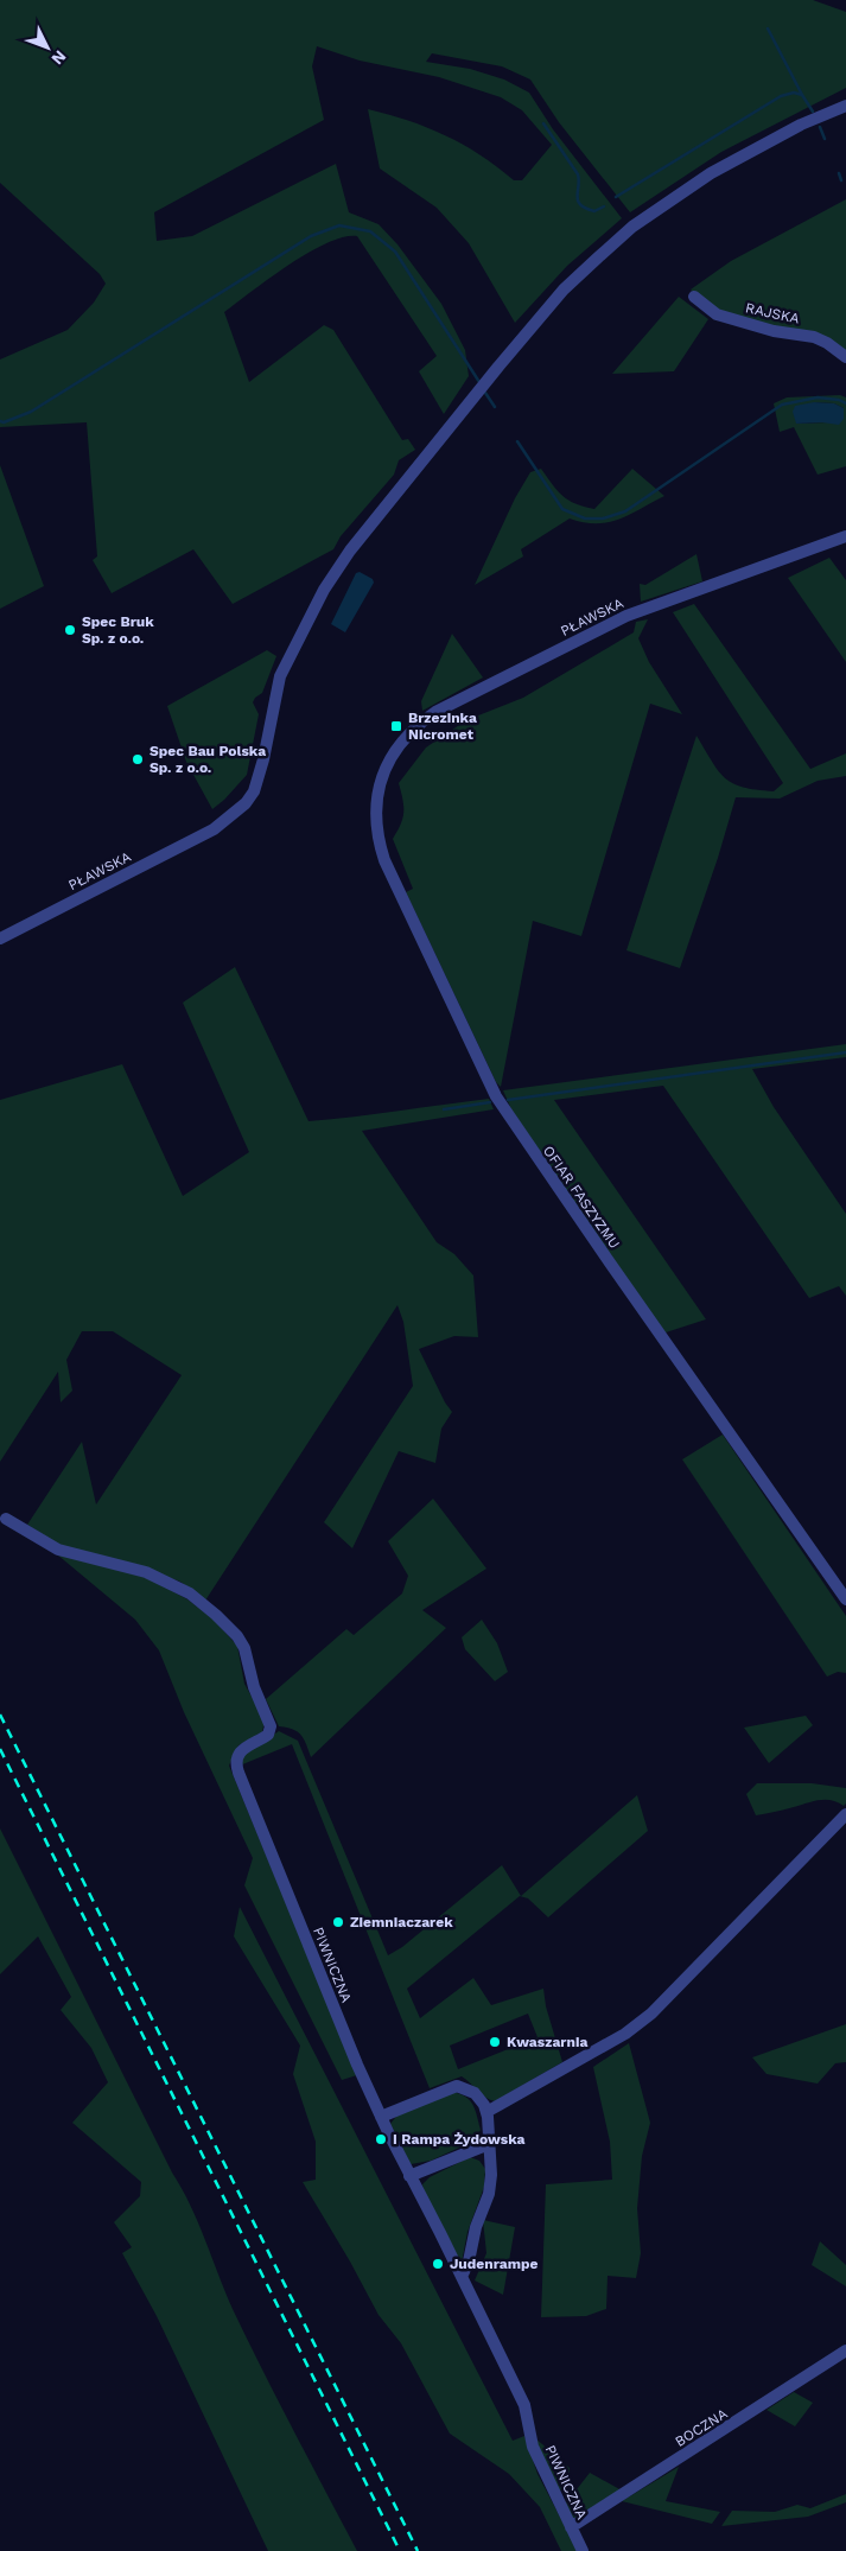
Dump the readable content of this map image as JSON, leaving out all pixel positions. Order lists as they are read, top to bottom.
{
  "streets": {
    "street": [
      "RAJSKA",
      "PŁAWSKA",
      "OFIAR FASZYZMU",
      "PIWNICZNA",
      "BOCZNA"
    ]
  },
  "crossings": [
    ["PŁAWSKA", "OFIAR FASZYZMU"],
    ["PIWNICZNA", "BOCZNA"]
  ],
  "places": {
    "other": [
      "Spec Bruk Sp. z o.o.",
      "Spec Bau Polska Sp. z o.o.",
      "Ziemniaczarek",
      "Kwaszarnia",
      "I Rampa Żydowska",
      "Judenrampe"
    ],
    "transit": ["Brzezinka Nicromet"]
  },
  "north": "bottom right"
}
